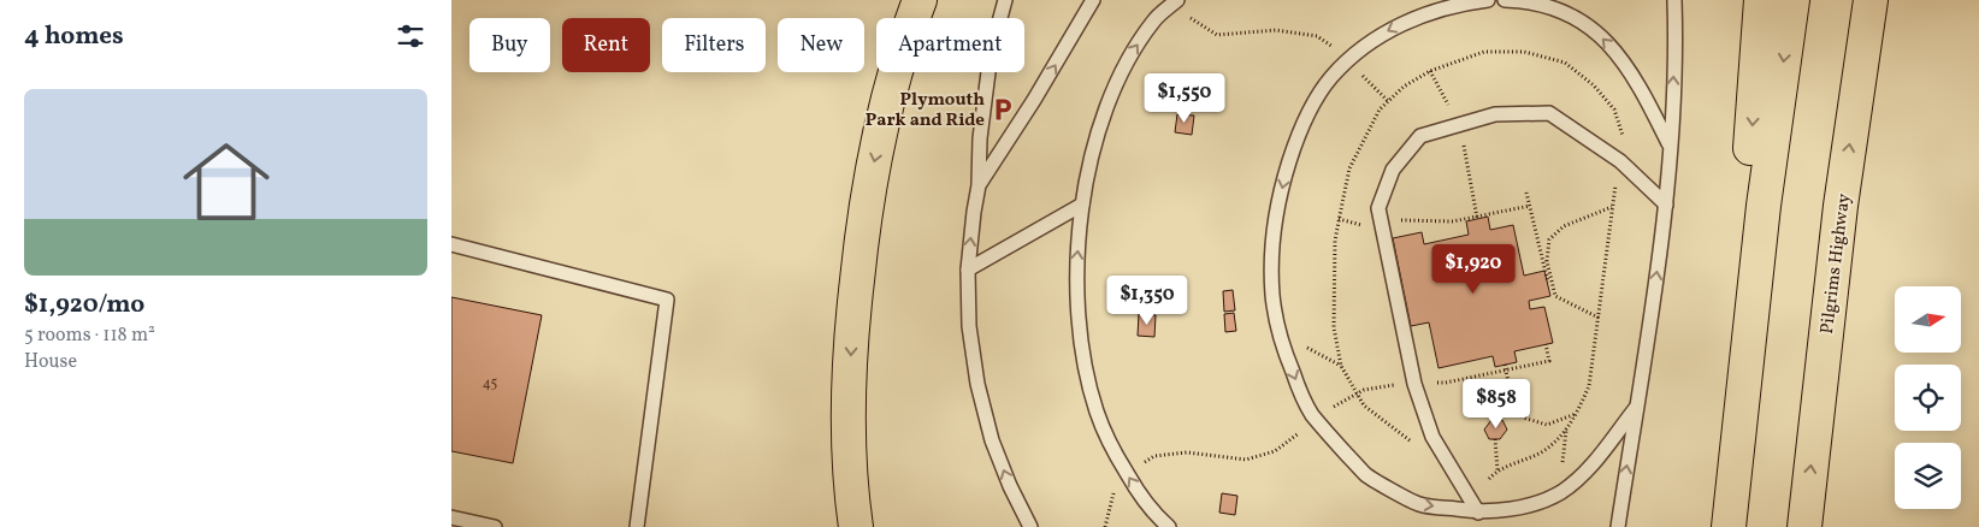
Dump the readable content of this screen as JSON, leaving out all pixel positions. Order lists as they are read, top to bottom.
{
  "streets": {
    "highway": ["Pilgrims Highway"]
  },
  "places": {
    "parking": ["Plymouth Park and Ride"]
  },
  "house_numbers": ["45"],
  "north": "right",
  "page": {
    "heading": "4 homes",
    "chip": [
      "Buy",
      "Rent",
      "Filters",
      "New",
      "Apartment"
    ],
    "list": [
      {
        "name": "$1,920/mo",
        "note": "5 rooms · 118 m² · House"
      }
    ],
    "price": [
      "$1,550",
      "$1,920",
      "$1,350",
      "$858"
    ]
  }
}
